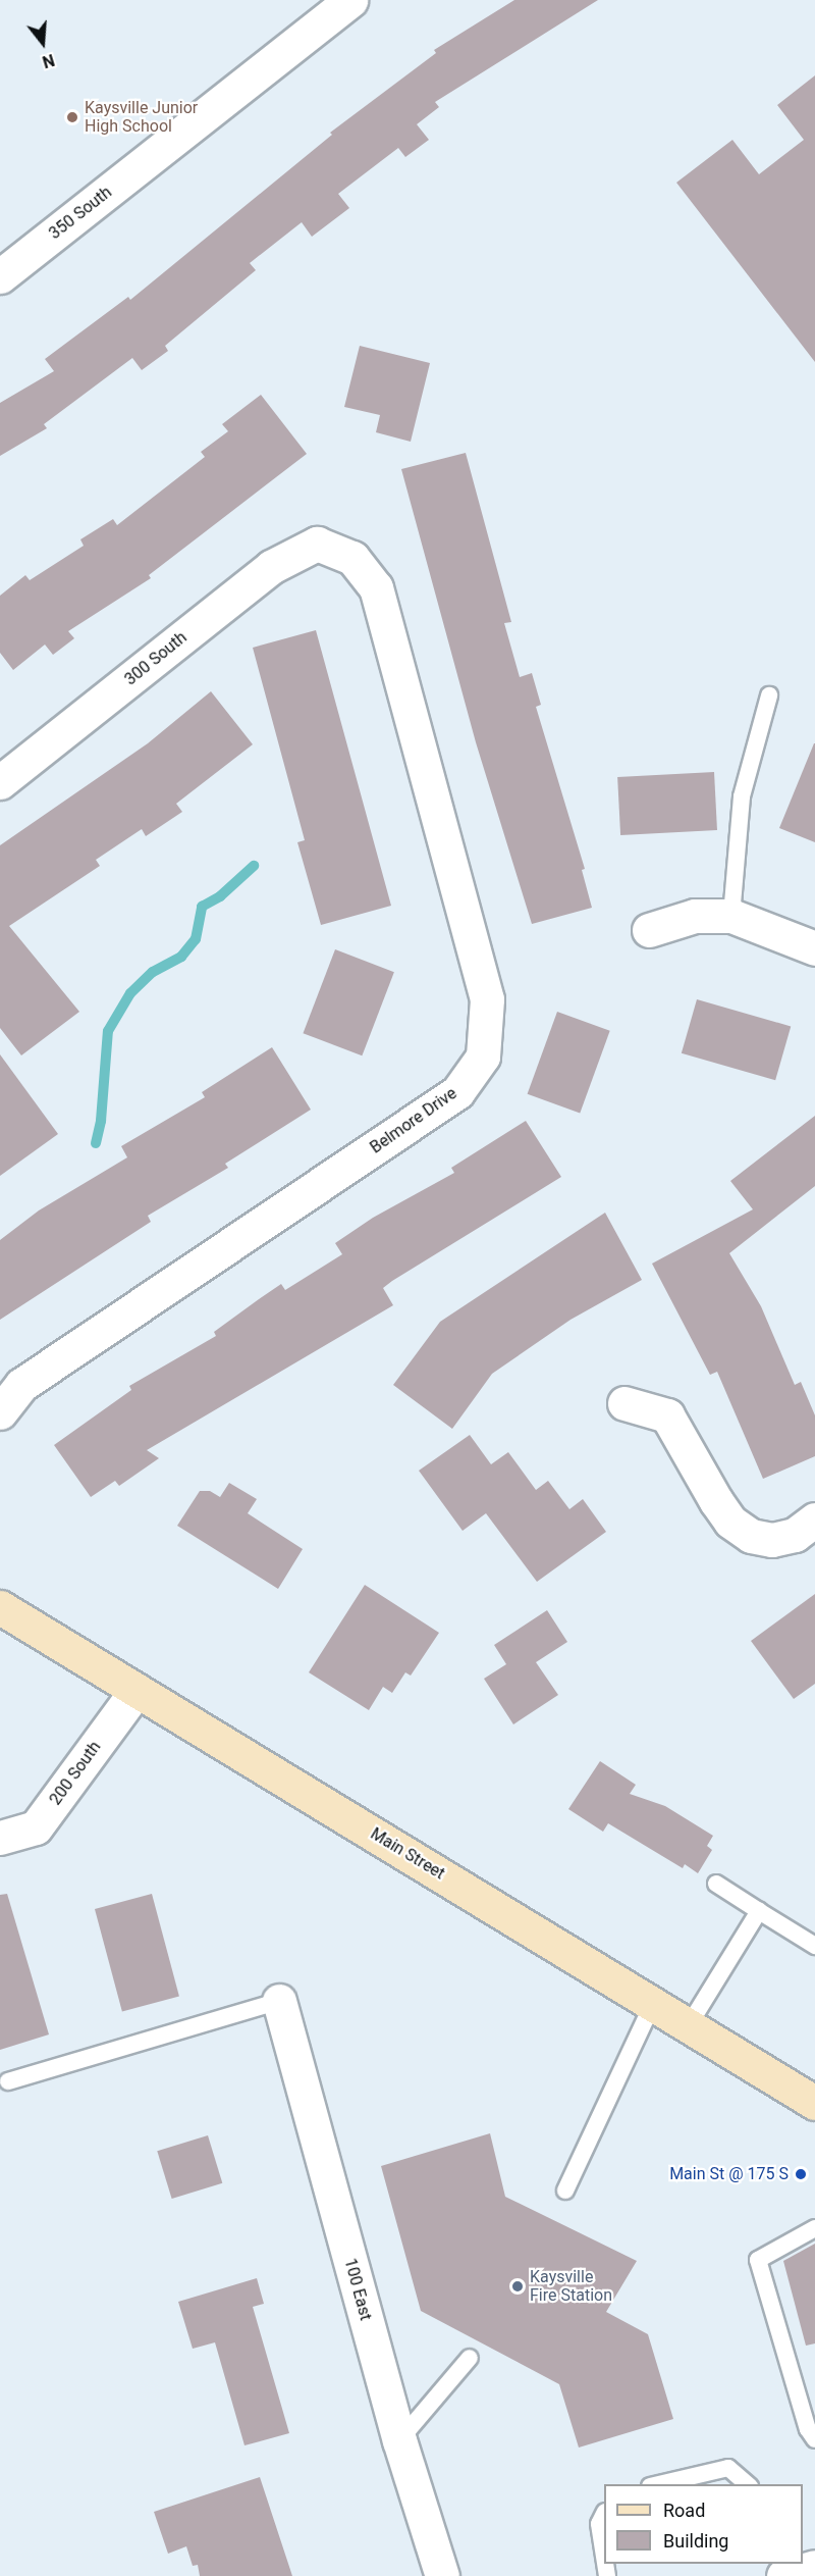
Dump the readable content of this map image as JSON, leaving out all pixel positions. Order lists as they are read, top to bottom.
{
  "streets": {
    "main road": ["Main Street"],
    "street": [
      "350 South",
      "300 South",
      "Belmore Drive",
      "200 South",
      "100 East"
    ]
  },
  "crossings": [
    ["300 South", "Belmore Drive"],
    ["200 South", "Main Street"]
  ],
  "places": ["Kaysville Junior High School", "Main St @ 175 S", "Kaysville Fire Station"],
  "legend": ["Road", "Building"],
  "north": "bottom"
}
